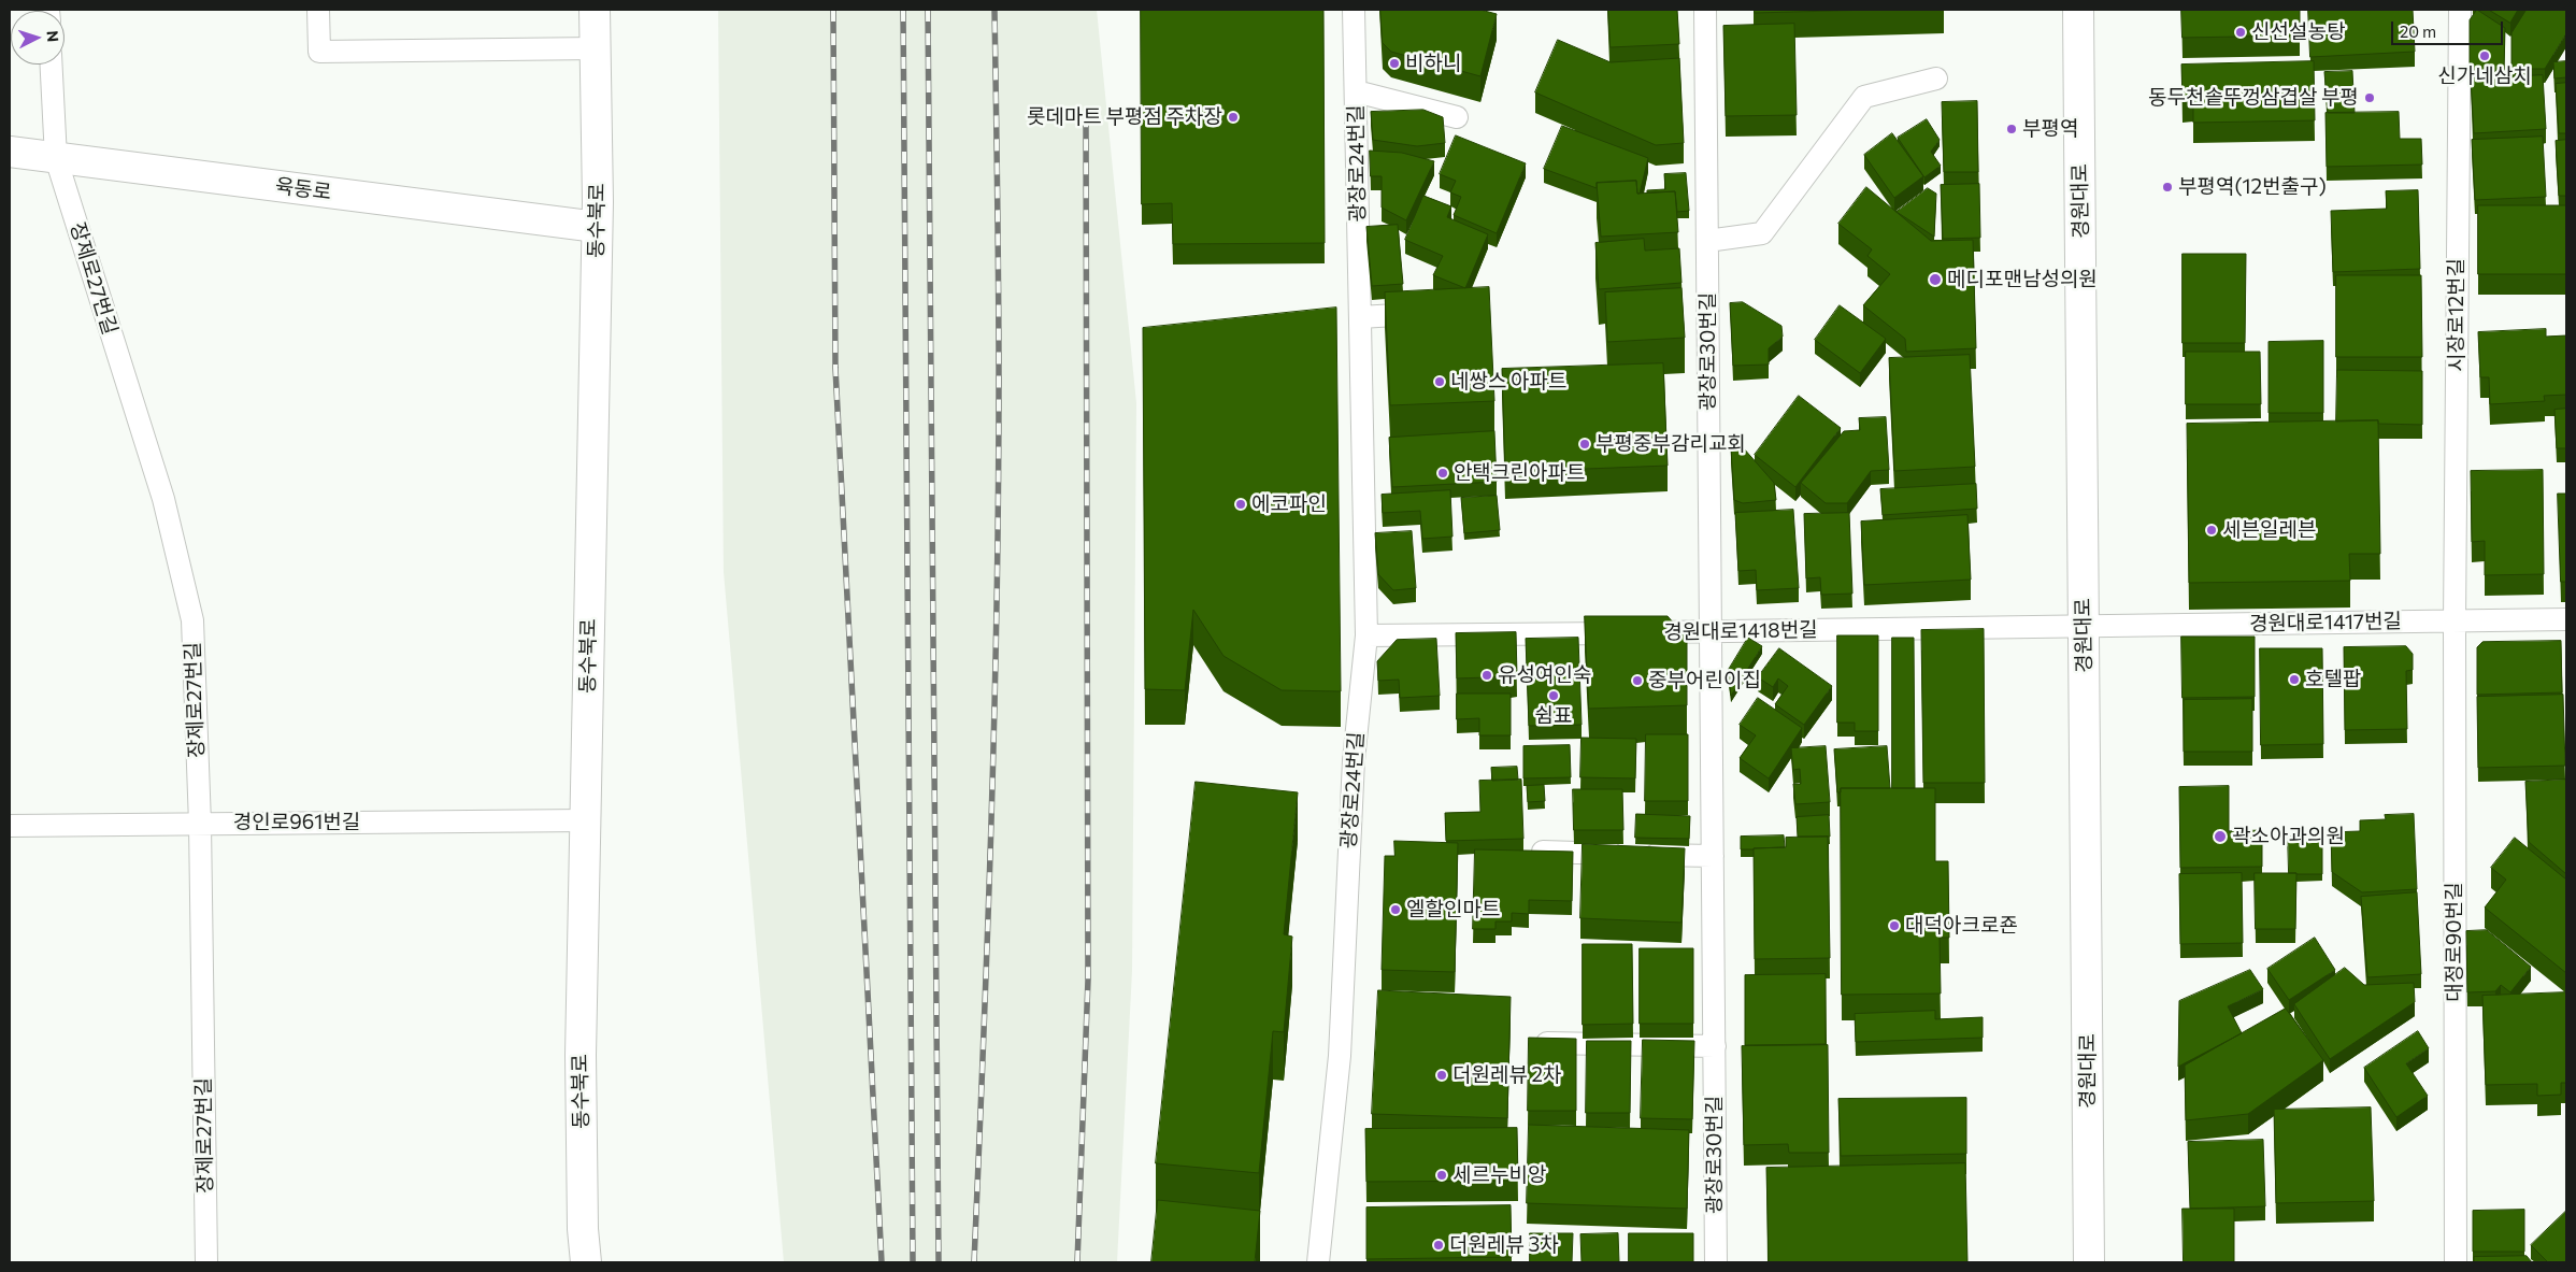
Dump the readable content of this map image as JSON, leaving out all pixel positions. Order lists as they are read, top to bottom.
{
  "streets": {
    "street": ["육동로", "경원대로", "동수북로"],
    "lane": [
      "광장로24번길",
      "장제로27번길",
      "시장로12번길",
      "광장로30번길",
      "경원대로1417번길",
      "경원대로1418번길",
      "경인로961번길",
      "대정로90번길"
    ]
  },
  "crossings": [
    ["광장로24번길", "경원대로1418번길"],
    ["육동로", "동수북로"],
    ["육동로", "장제로27번길"],
    ["경원대로", "경원대로1417번길"],
    ["경원대로", "경원대로1418번길"],
    ["동수북로", "경인로961번길"],
    ["장제로27번길", "경인로961번길"],
    ["시장로12번길", "경원대로1417번길"],
    ["시장로12번길", "대정로90번길"],
    ["광장로30번길", "경원대로1418번길"],
    ["경원대로1417번길", "경원대로1418번길"],
    ["경원대로1417번길", "대정로90번길"]
  ],
  "places": [
    "신선설농탕",
    "신가네삼치",
    "비하니",
    "동두천솥뚜껑삼겹살 부평",
    "롯데마트 부평점 주차장",
    "부평역",
    "부평역(12번출구)",
    "메디포맨남성의원",
    "네쌍스 아파트",
    "부평중부감리교회",
    "안택크린아파트",
    "에코파인",
    "세븐일레븐",
    "유성여인숙",
    "호텔팝",
    "중부어린이집",
    "쉼표",
    "곽소아과의원",
    "엘할인마트",
    "대덕아크로죤",
    "더원레뷰 2차",
    "세르누비앙",
    "더원레뷰 3차"
  ],
  "scale_bar": "20 m",
  "north": "right"
}
